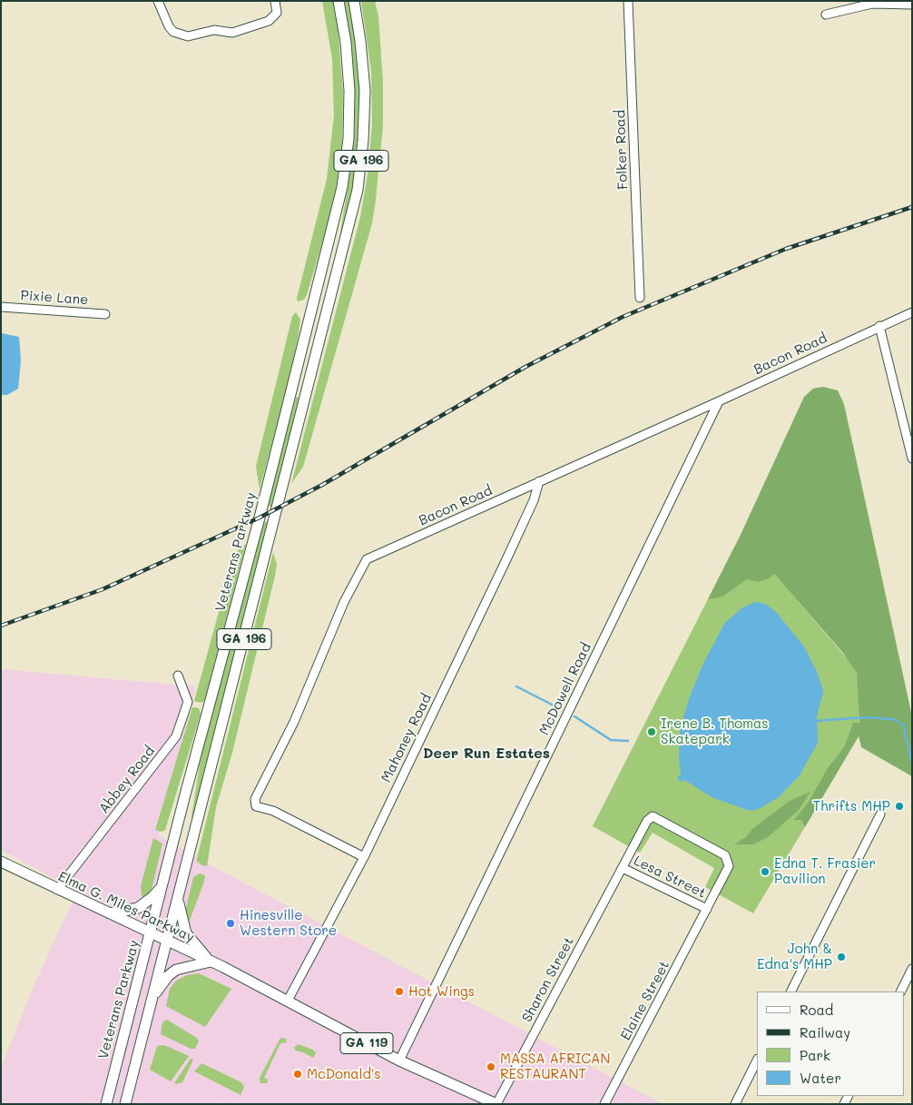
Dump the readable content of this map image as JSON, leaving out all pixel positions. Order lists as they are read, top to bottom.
{
  "streets": {
    "main road": [
      "GA 196",
      "Veterans Parkway",
      "Elma G. Miles Parkway",
      "GA 119"
    ],
    "street": [
      "Folker Road",
      "Pixie Lane",
      "Bacon Road",
      "McDowell Road",
      "Mahoney Road",
      "Abbey Road",
      "Lesa Street",
      "Sharon Street",
      "Elaine Street"
    ]
  },
  "crossings": [
    ["GA 196", "Veterans Parkway"],
    ["GA 196", "Elma G. Miles Parkway"],
    ["Bacon Road", "McDowell Road"],
    ["Bacon Road", "Mahoney Road"],
    ["Veterans Parkway", "Elma G. Miles Parkway"],
    ["McDowell Road", "GA 119"],
    ["Mahoney Road", "Elma G. Miles Parkway"],
    ["Mahoney Road", "GA 119"],
    ["Abbey Road", "Elma G. Miles Parkway"],
    ["Lesa Street", "Sharon Street"],
    ["Lesa Street", "Elaine Street"],
    ["Elma G. Miles Parkway", "GA 119"],
    ["Sharon Street", "Elaine Street"],
    ["Sharon Street", "GA 119"]
  ],
  "districts": ["Deer Run Estates"],
  "places": [
    "Irene B. Thomas Skatepark",
    "Thrifts MHP",
    "Edna T. Frasier Pavilion",
    "Hinesville Western Store",
    "John & Edna's MHP",
    "Hot Wings",
    "MASSA AFRICAN RESTAURANT",
    "McDonald's"
  ],
  "legend": [
    "Road",
    "Railway",
    "Park",
    "Water"
  ]
}
